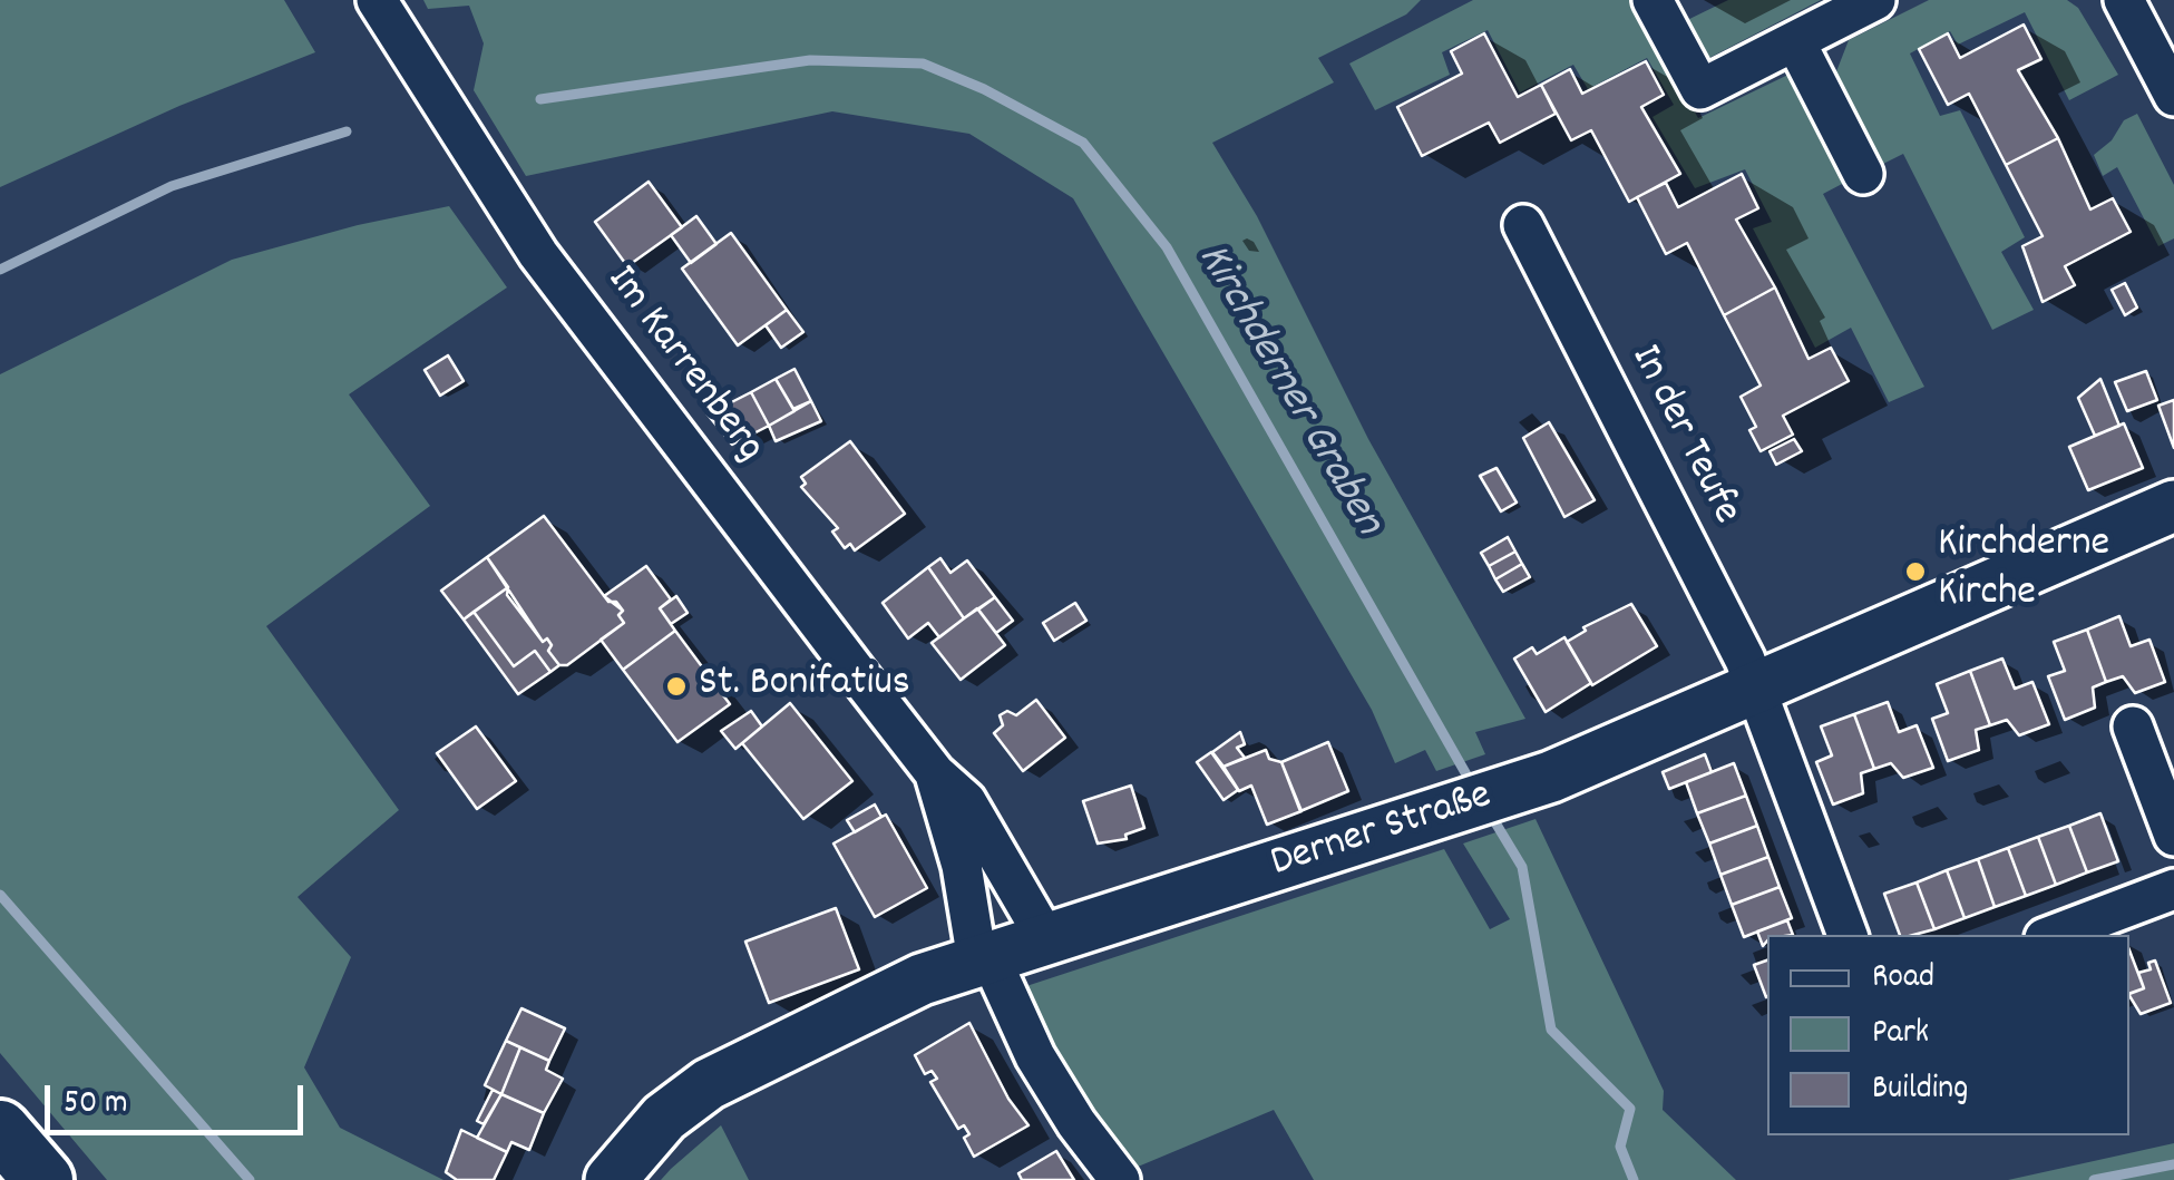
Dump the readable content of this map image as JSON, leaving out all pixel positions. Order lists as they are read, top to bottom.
{
  "streets": {
    "main road": ["Derner Straße"],
    "street": ["Im Karrenberg", "In der Teufe"]
  },
  "crossings": [
    ["Im Karrenberg", "Derner Straße"],
    ["In der Teufe", "Derner Straße"]
  ],
  "water": ["Kirchderner Graben"],
  "places": ["Kirchderne Kirche", "St. Bonifatius"],
  "legend": ["Road", "Park", "Building"],
  "scale_bar": "50 m"
}
